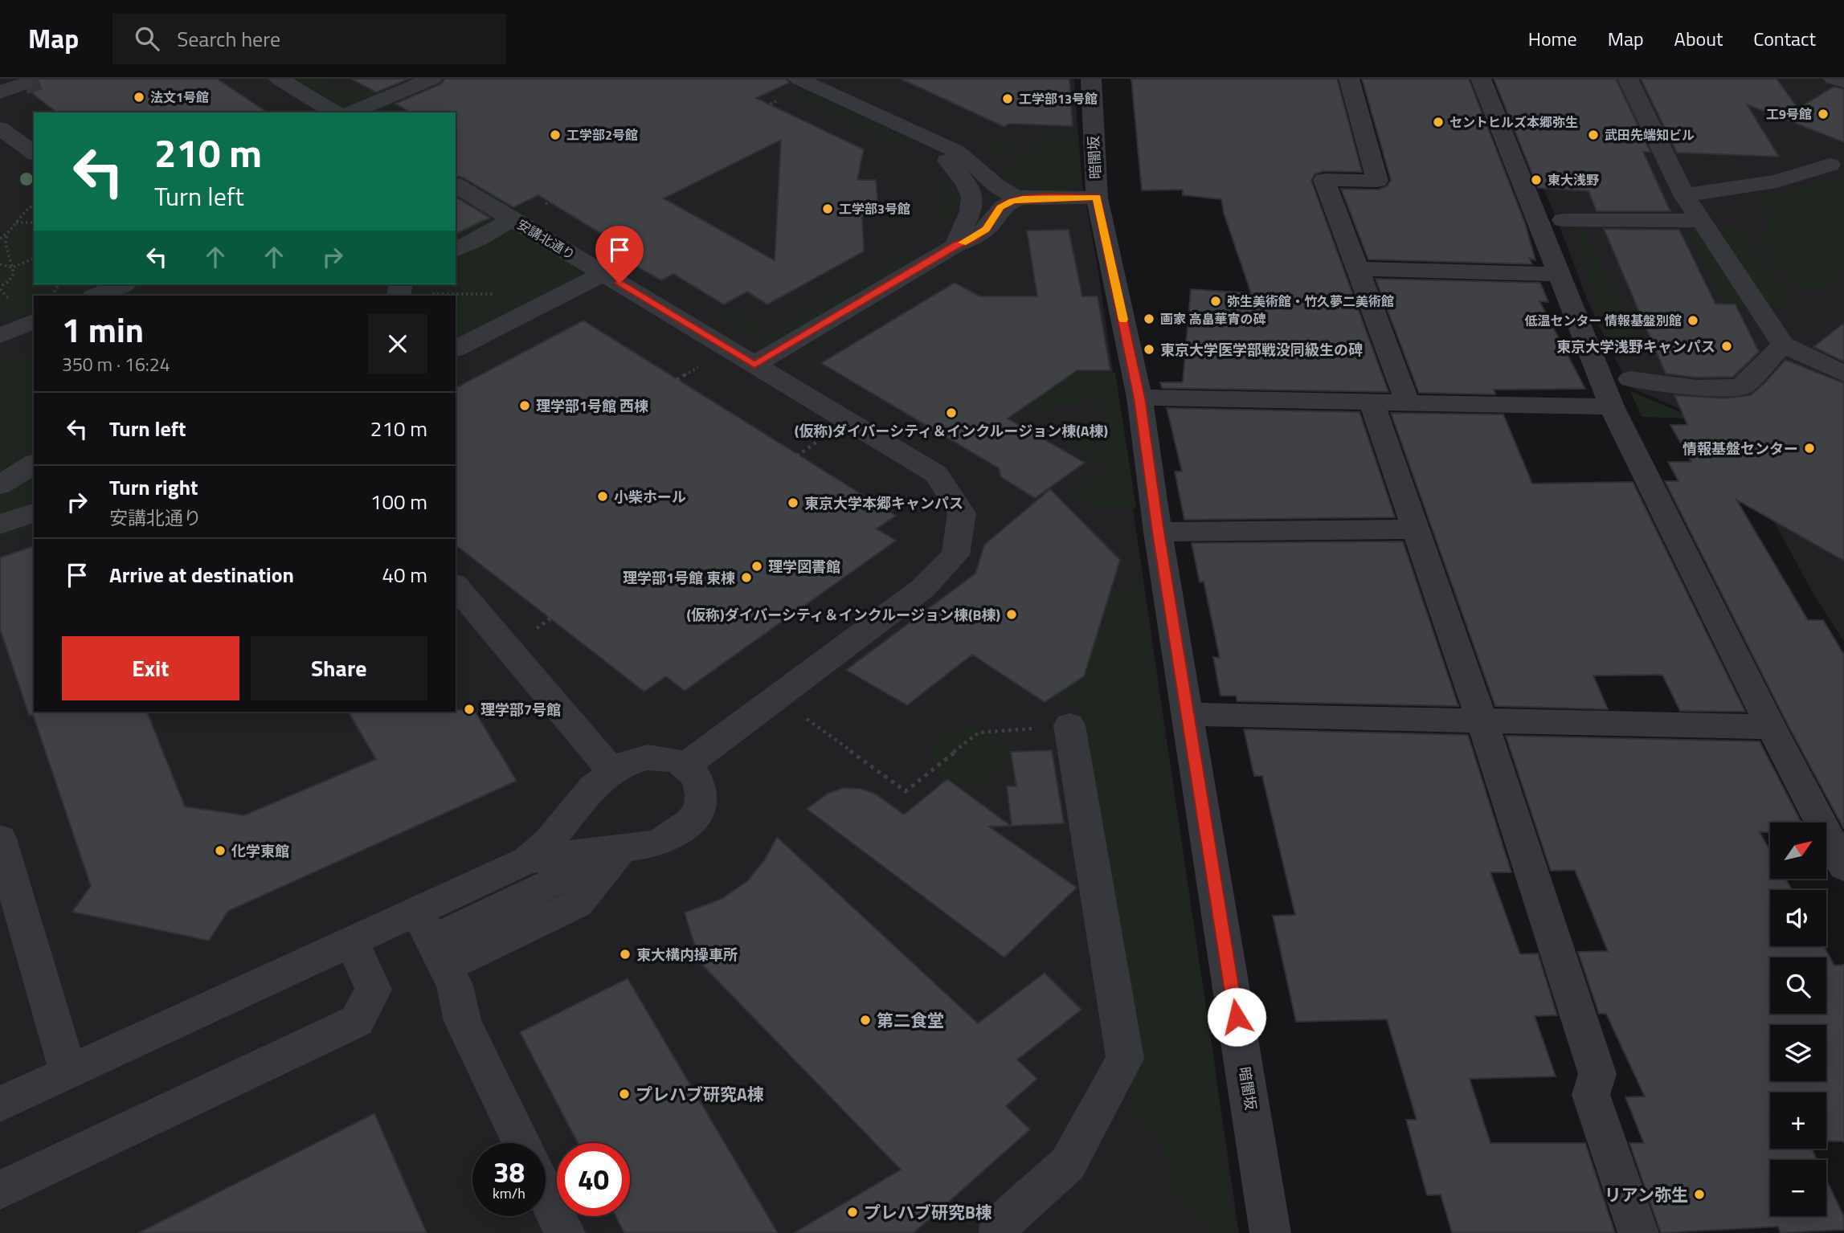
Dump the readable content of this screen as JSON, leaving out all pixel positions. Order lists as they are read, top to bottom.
{
  "streets": {
    "street": ["暗闇坂", "安講北通り"]
  },
  "places": [
    "法文1号館",
    "工学部13号館",
    "工9号館",
    "セントヒルズ本郷弥生",
    "工学部2号館",
    "武田先端知ビル",
    "東大浅野",
    "工学部3号館",
    "弥生美術館・竹久夢二美術館",
    "画家 高畠華宵の碑",
    "低温センター 情報基盤別館",
    "東京大学浅野キャンパス",
    "東京大学医学部戦没同級生の碑",
    "理学部1号館 西棟",
    "(仮称)ダイバーシティ＆インクルージョン棟(A棟)",
    "情報基盤センター",
    "小柴ホール",
    "東京大学本郷キャンパス",
    "理学図書館",
    "理学部1号館 東棟",
    "(仮称)ダイバーシティ＆インクルージョン棟(B棟)",
    "理学部7号館",
    "化学東館",
    "東大構内操車所",
    "第二食堂",
    "プレハブ研究A棟",
    "リアン弥生",
    "プレハブ研究B棟"
  ],
  "north": "top right",
  "page": {
    "header": "Map",
    "search": "Search here",
    "nav": [
      "Home",
      "Map",
      "About",
      "Contact"
    ],
    "turn": ["210 m", "Turn left"],
    "heading": ["1 min", "350 m · 16:24"],
    "list": [
      {
        "name": "Turn left",
        "value": "210 m"
      },
      {
        "name": "Turn right",
        "note": "安講北通り",
        "value": "100 m"
      },
      {
        "name": "Arrive at destination",
        "value": "40 m"
      }
    ],
    "buttons": ["Exit", "Share"],
    "map_buttons": ["+", "−"],
    "speed": "38 km/h",
    "limit": "40"
  }
}
